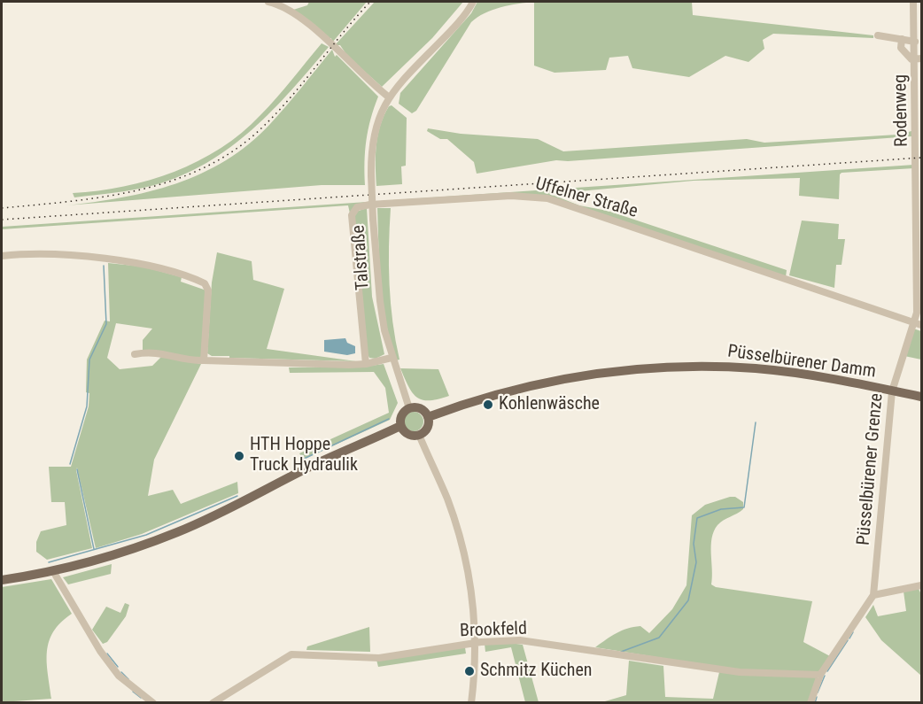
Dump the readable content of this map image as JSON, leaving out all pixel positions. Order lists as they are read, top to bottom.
{
  "streets": {
    "main road": ["Püsselbürener Damm"],
    "street": [
      "Rodenweg",
      "Uffelner Straße",
      "Talstraße",
      "Püsselbürener Grenze",
      "Brookfeld"
    ]
  },
  "crossings": [
    ["Rodenweg", "Püsselbürener Grenze"],
    ["Uffelner Straße", "Püsselbürener Grenze"],
    ["Talstraße", "Püsselbürener Damm"],
    ["Püsselbürener Damm", "Püsselbürener Grenze"],
    ["Püsselbürener Grenze", "Brookfeld"]
  ],
  "places": ["Kohlenwäsche", "HTH Hoppe Truck Hydraulik", "Schmitz Küchen"]
}
